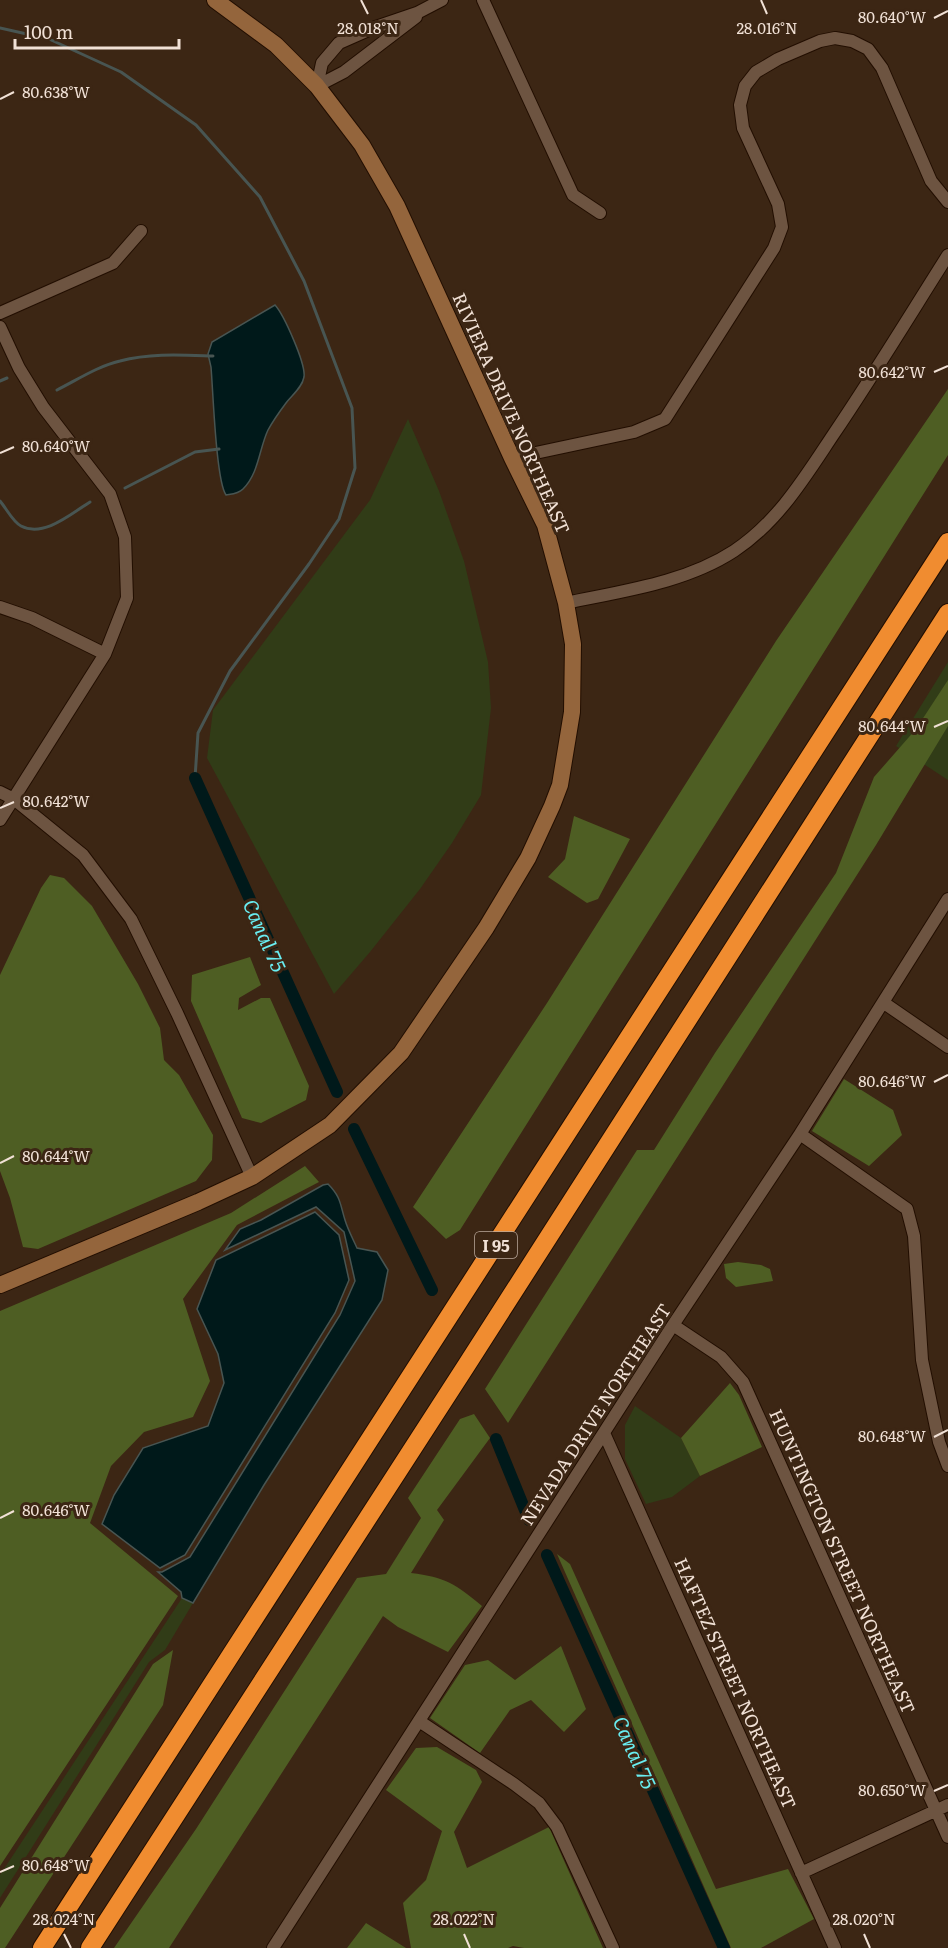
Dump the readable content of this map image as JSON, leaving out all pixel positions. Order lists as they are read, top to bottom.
{
  "streets": {
    "highway": ["I 95"],
    "street": [
      "RIVIERA DRIVE NORTHEAST",
      "NEVADA DRIVE NORTHEAST",
      "HUNTINGTON STREET NORTHEAST",
      "HAFTEZ STREET NORTHEAST"
    ]
  },
  "crossings": [
    ["NEVADA DRIVE NORTHEAST", "HUNTINGTON STREET NORTHEAST"],
    ["NEVADA DRIVE NORTHEAST", "HAFTEZ STREET NORTHEAST"]
  ],
  "water": ["Canal 75"],
  "scale_bar": "100 m",
  "coordinates": [
    "80.640°W",
    "28.018°N",
    "28.016°N",
    "80.638°W",
    "80.642°W",
    "80.644°W",
    "80.646°W",
    "80.648°W",
    "80.650°W",
    "28.024°N",
    "28.022°N",
    "28.020°N"
  ]
}
